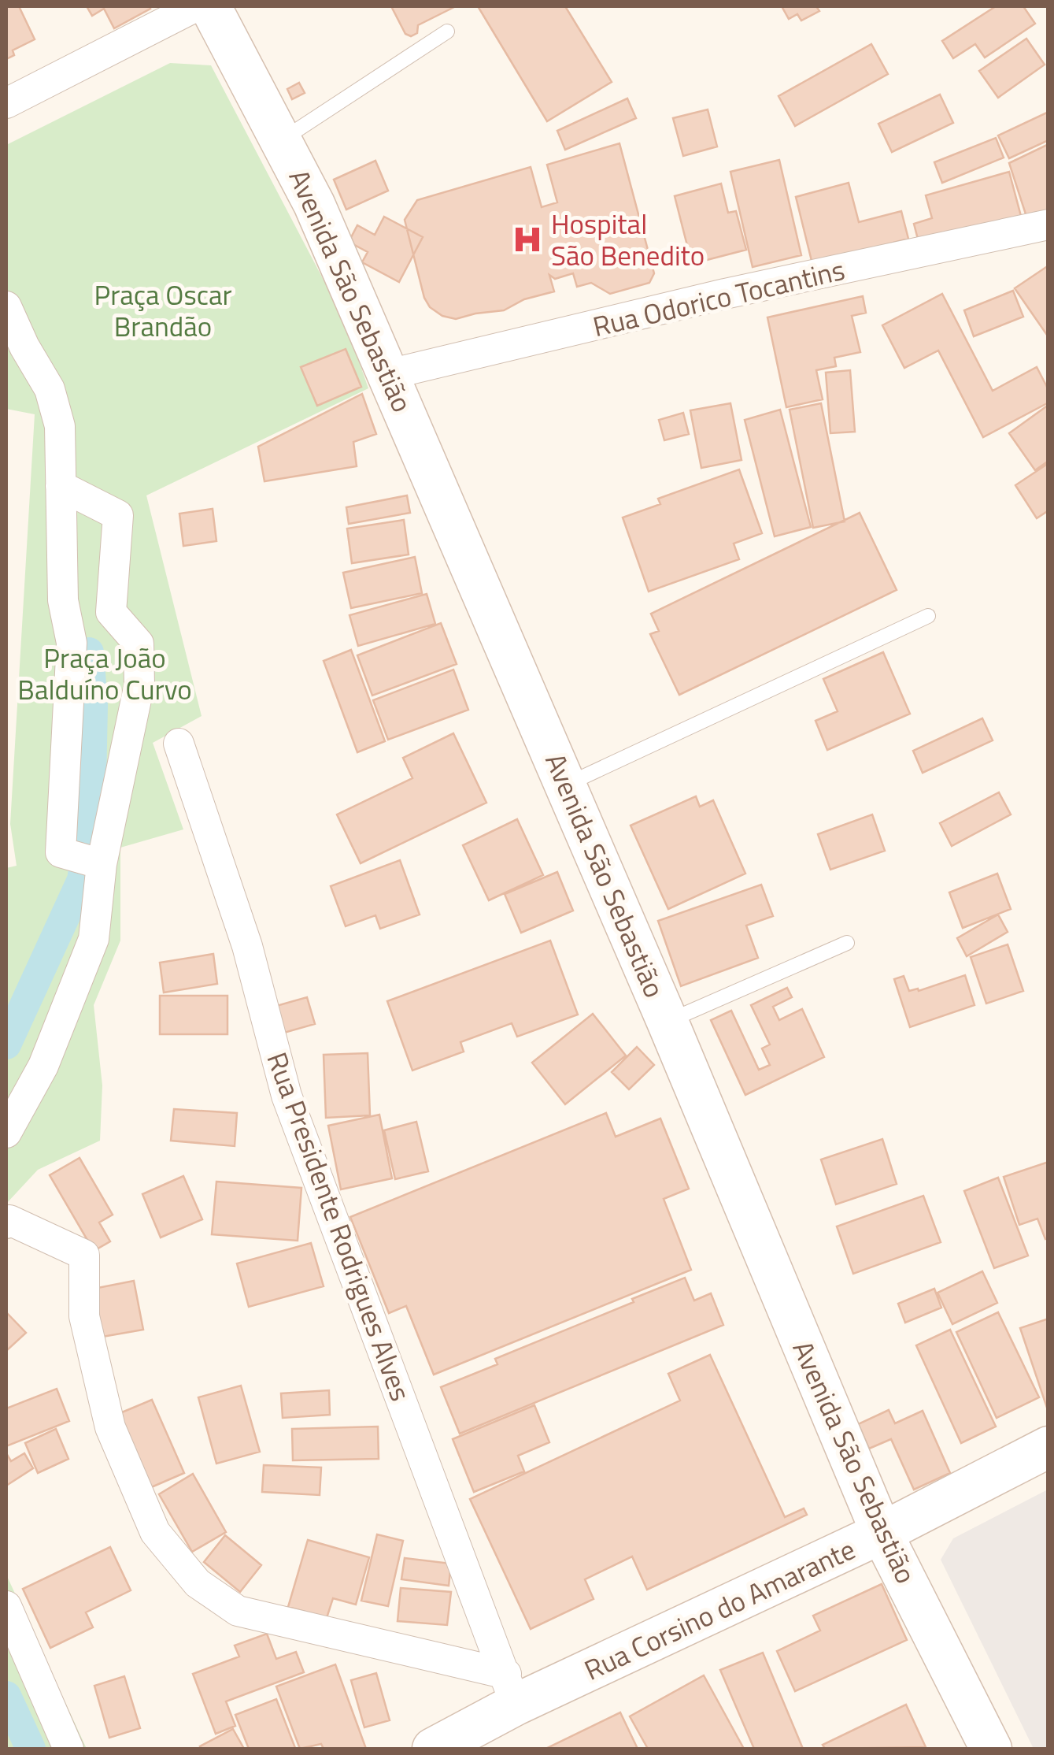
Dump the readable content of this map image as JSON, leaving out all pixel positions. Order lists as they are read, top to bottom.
{
  "streets": {
    "street": [
      "Avenida São Sebastião",
      "Rua Odorico Tocantins",
      "Rua Presidente Rodrigues Alves",
      "Rua Corsino do Amarante"
    ]
  },
  "crossings": [
    ["Avenida São Sebastião", "Rua Odorico Tocantins"],
    ["Avenida São Sebastião", "Rua Corsino do Amarante"],
    ["Rua Presidente Rodrigues Alves", "Rua Corsino do Amarante"]
  ],
  "parks": ["Praça Oscar Brandão", "Praça João Balduíno Curvo"],
  "places": {
    "hospital": ["Hospital São Benedito"]
  }
}
